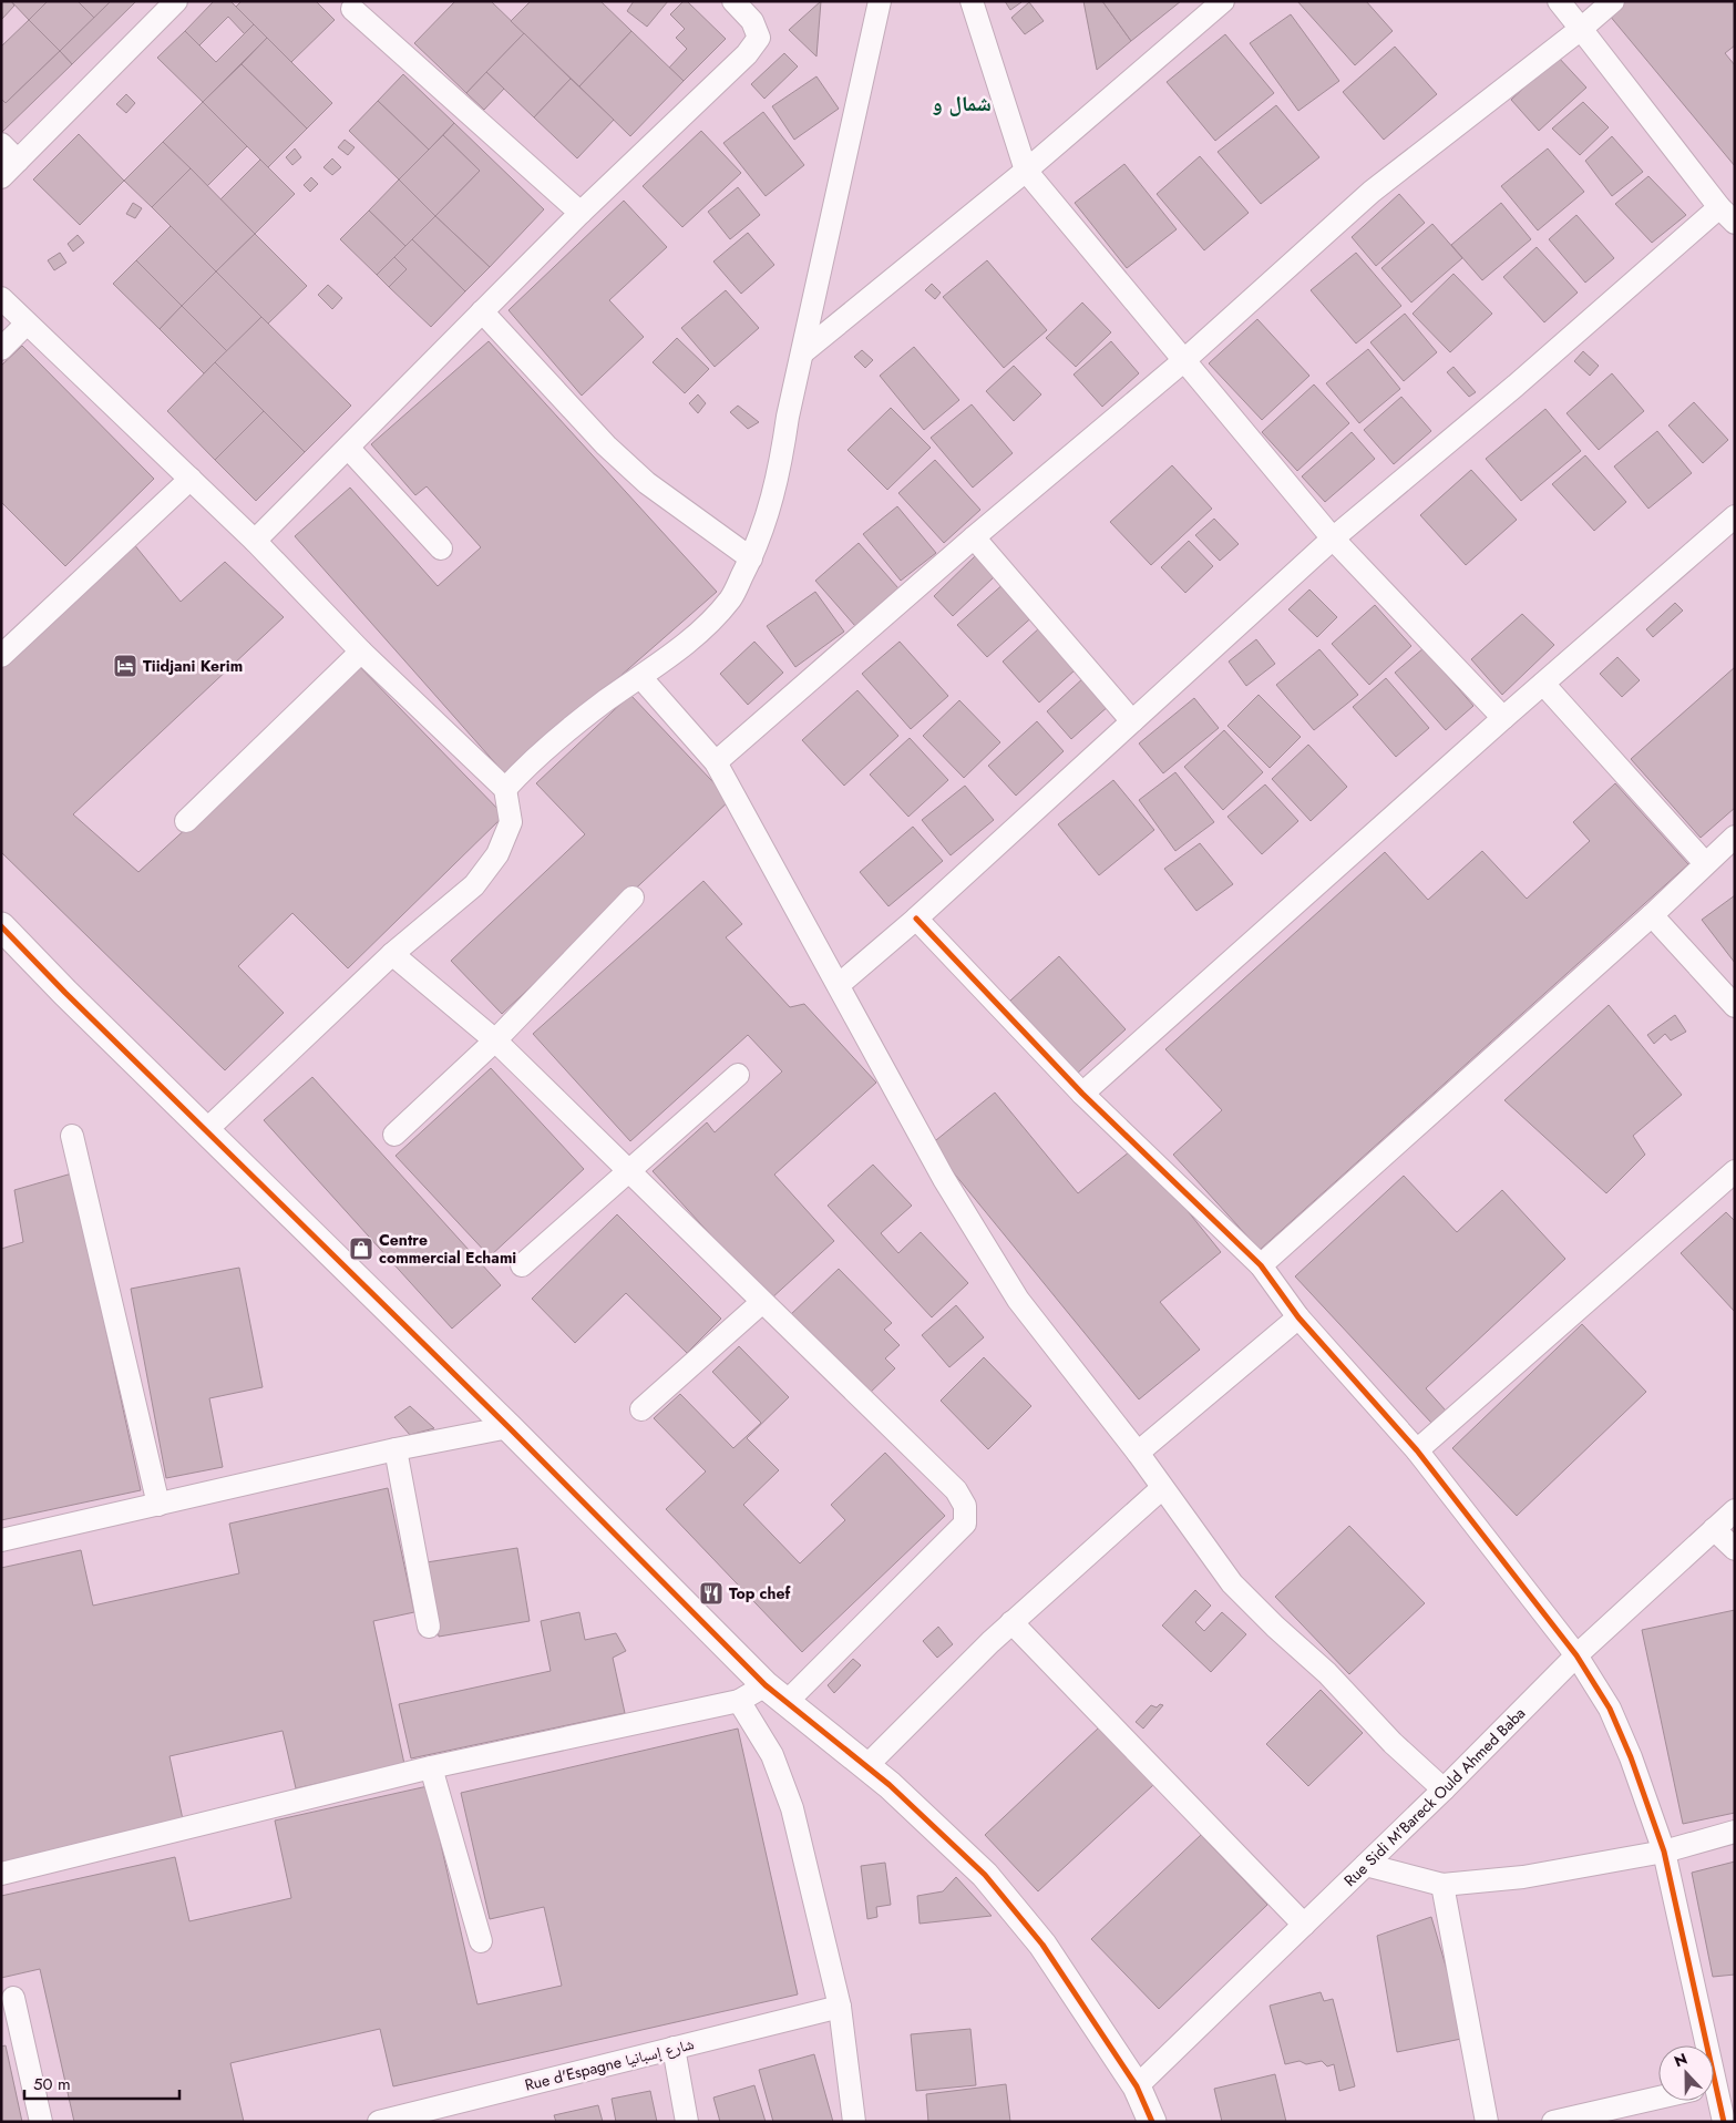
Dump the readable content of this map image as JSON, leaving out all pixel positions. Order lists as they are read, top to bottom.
{
  "streets": {
    "street": ["Rue Sidi M'Bareck Ould Ahmed Baba", "Rue d'Espagne شارع إسبانيا"]
  },
  "districts": ["شمال و"],
  "places": {
    "hotel": ["Tiidjani Kerim"],
    "shop": ["Centre commercial Echami"],
    "restaurant": ["Top chef"]
  },
  "scale_bar": "50 m",
  "north": "top"
}
